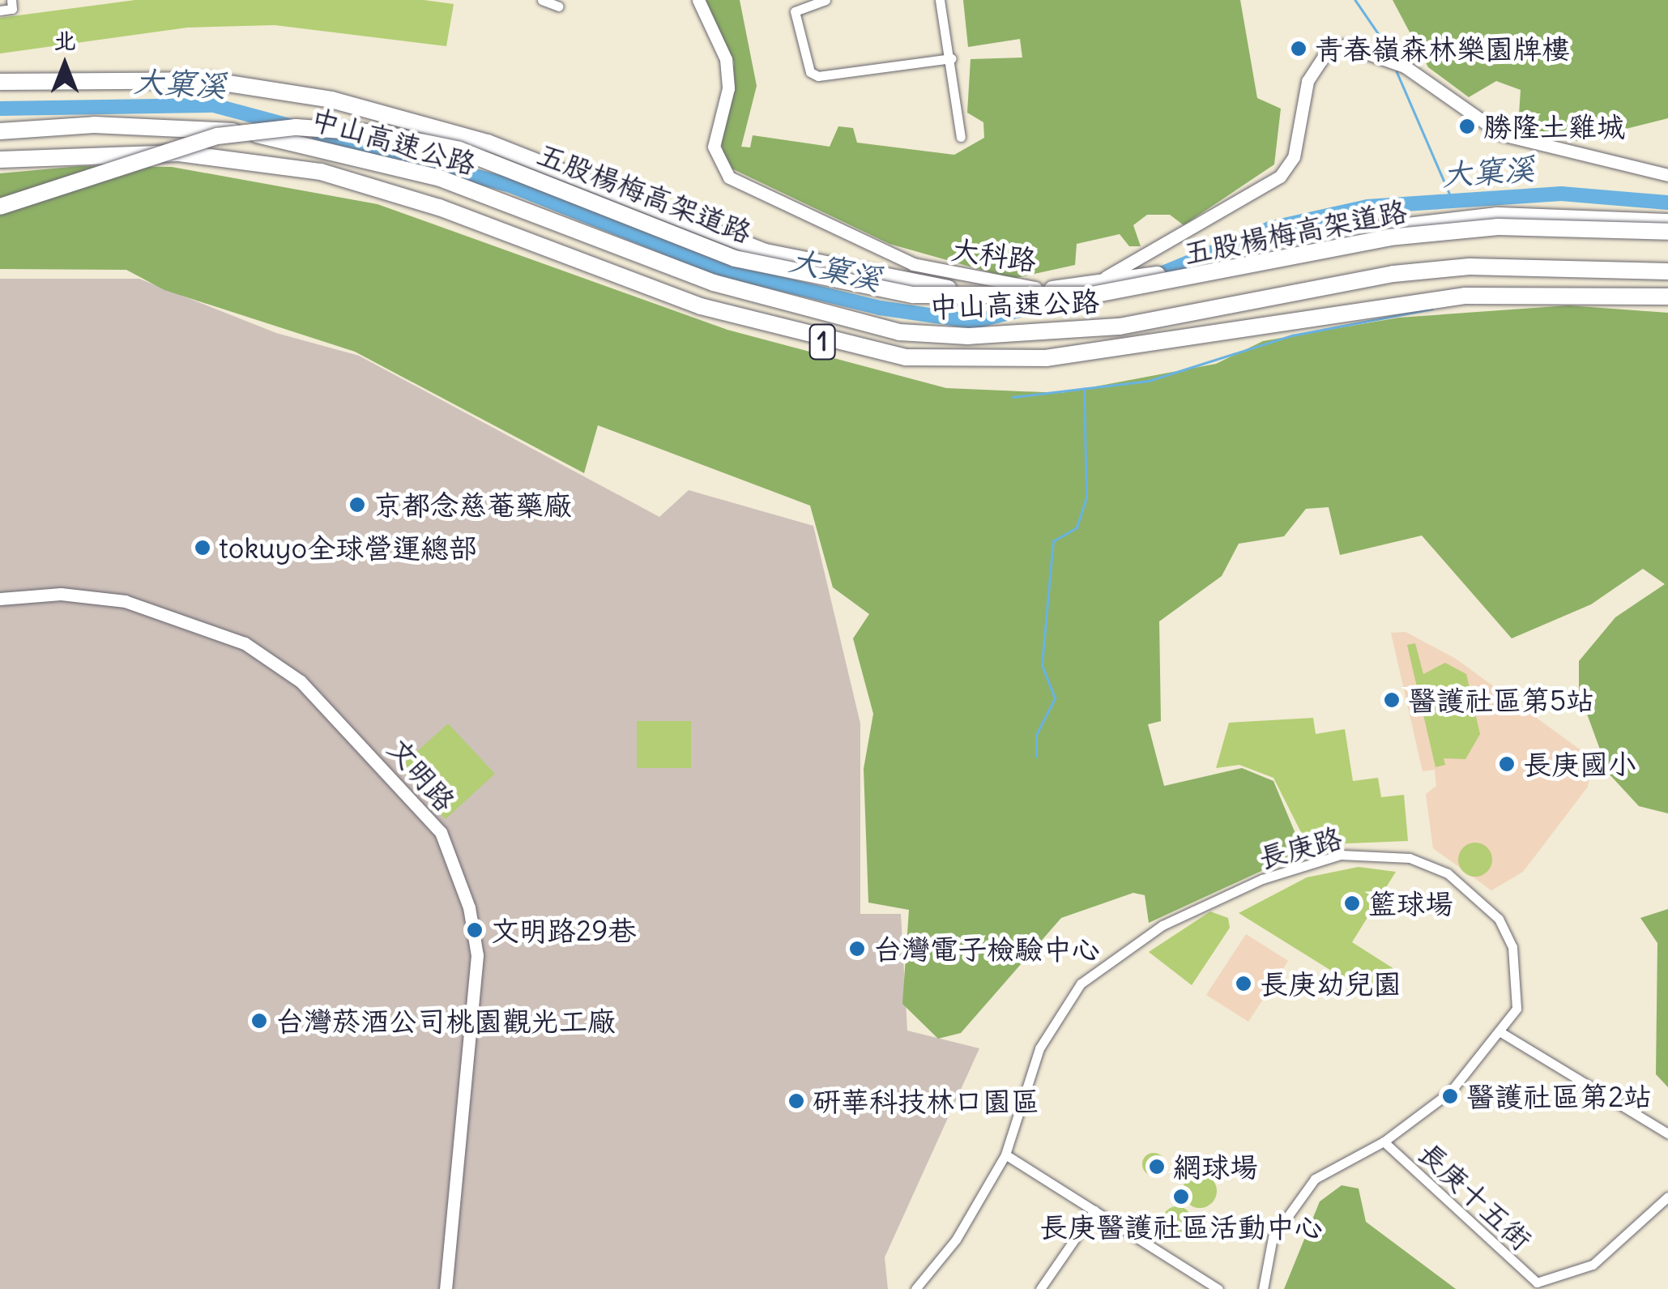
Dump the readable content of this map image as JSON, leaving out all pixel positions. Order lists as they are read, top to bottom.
{
  "streets": {
    "highway": ["中山高速公路", "五股楊梅高架道路", "1"],
    "street": [
      "大科路",
      "文明路",
      "長庚路",
      "長庚十五街"
    ]
  },
  "crossings": [
    ["長庚路", "長庚十五街"]
  ],
  "water": ["大窠溪"],
  "places": [
    "青春嶺森林樂園牌樓",
    "勝隆土雞城",
    "京都念慈菴藥廠",
    "tokuyo全球營運總部",
    "醫護社區第5站",
    "長庚國小",
    "籃球場",
    "文明路29巷",
    "台灣電子檢驗中心",
    "長庚幼兒園",
    "台灣菸酒公司桃園觀光工廠",
    "醫護社區第2站",
    "研華科技林口園區",
    "網球場",
    "長庚醫護社區活動中心"
  ],
  "north": "top"
}
